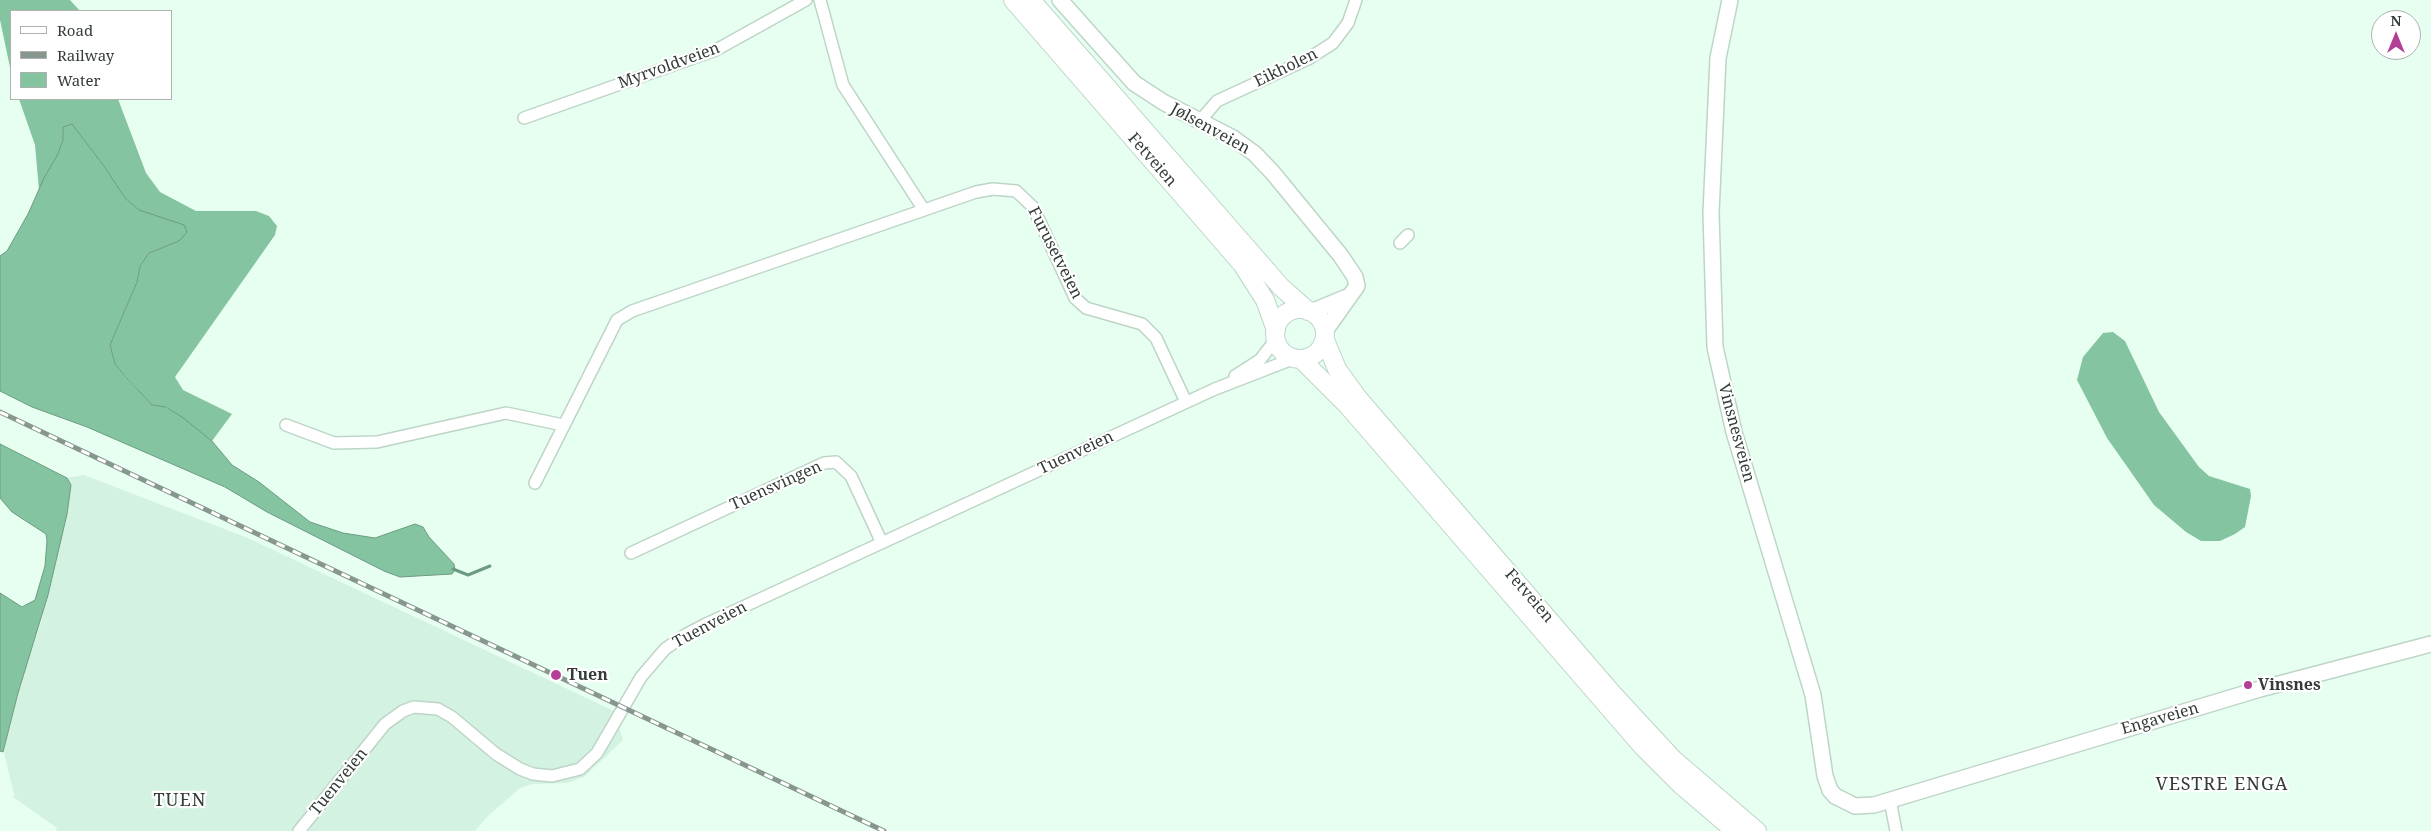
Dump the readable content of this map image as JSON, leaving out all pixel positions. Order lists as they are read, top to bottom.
{
  "streets": {
    "highway": ["Fetveien"],
    "main road": ["Jølsenveien", "Vinsnesveien", "Engaveien"],
    "street": [
      "Myrvoldveien",
      "Eikholen",
      "Furusetveien",
      "Tuenveien",
      "Tuensvingen"
    ]
  },
  "crossings": [
    ["Eikholen", "Jølsenveien"],
    ["Jølsenveien", "Fetveien"],
    ["Jølsenveien", "Tuenveien"],
    ["Fetveien", "Tuenveien"],
    ["Furusetveien", "Tuenveien"],
    ["Vinsnesveien", "Engaveien"],
    ["Tuenveien", "Tuensvingen"]
  ],
  "districts": ["VESTRE ENGA", "TUEN"],
  "places": ["Tuen", "Vinsnes"],
  "legend": ["Road", "Railway", "Water"],
  "north": "top"
}
